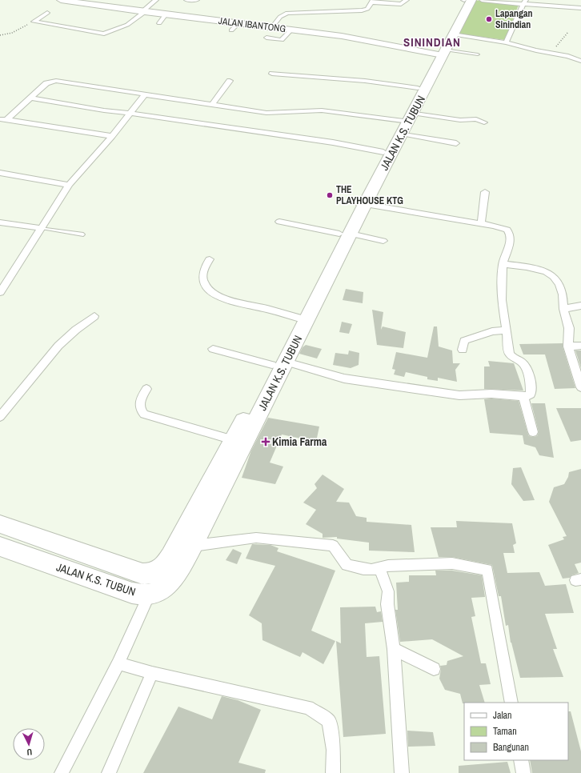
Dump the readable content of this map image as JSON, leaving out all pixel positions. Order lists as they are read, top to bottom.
{
  "streets": {
    "highway": ["JALAN K.S. TUBUN"],
    "street": ["JALAN IBANTONG"]
  },
  "crossings": [
    ["JALAN IBANTONG", "JALAN K.S. TUBUN"]
  ],
  "districts": ["SININDIAN"],
  "places": {
    "other": ["Lapangan Sinindian", "THE PLAYHOUSE KTG"],
    "health": ["Kimia Farma"]
  },
  "legend": ["Jalan", "Taman", "Bangunan"],
  "north": "bottom"
}
